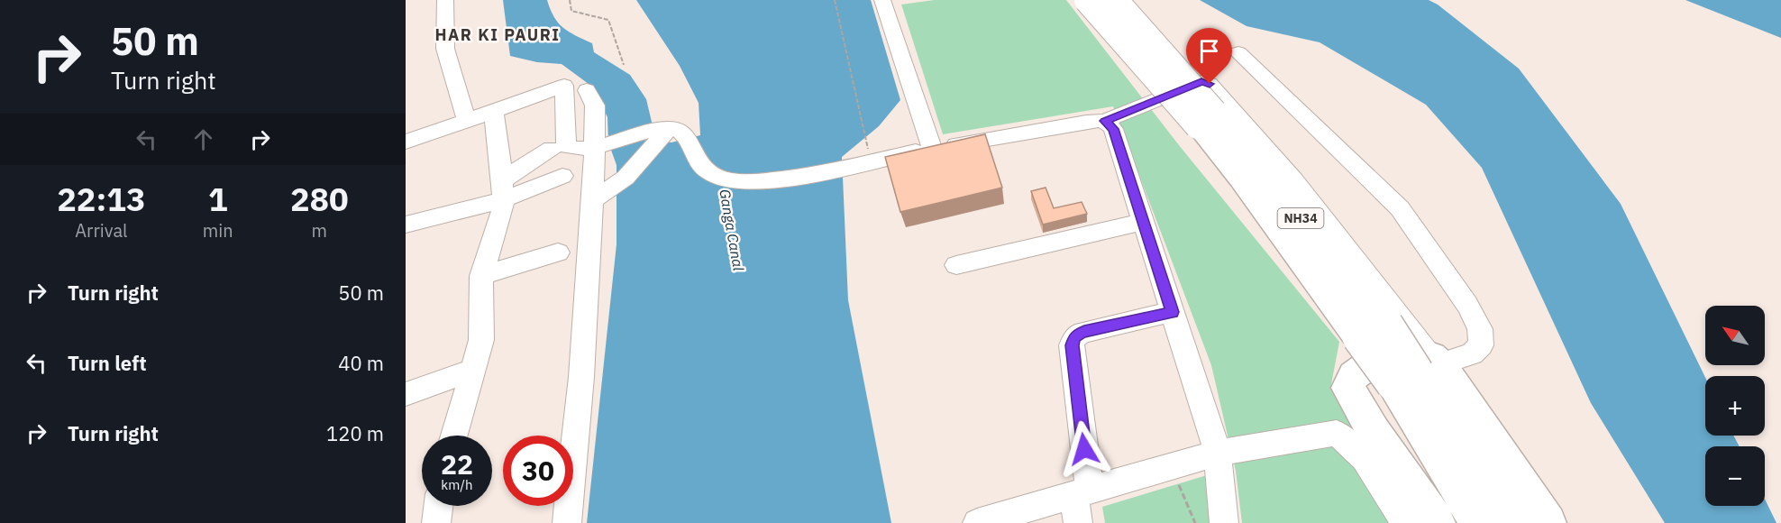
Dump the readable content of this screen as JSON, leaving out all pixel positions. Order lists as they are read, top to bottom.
{
  "streets": {
    "highway": ["NH34"]
  },
  "districts": ["HAR KI PAURI"],
  "water": ["Ganga Canal"],
  "north": "top left",
  "page": {
    "turn": ["50 m", "Turn right"],
    "eta": [
      "22:13",
      "Arrival",
      "1",
      "min",
      "280",
      "m"
    ],
    "list": [
      {
        "name": "Turn right",
        "value": "50 m"
      },
      {
        "name": "Turn left",
        "value": "40 m"
      },
      {
        "name": "Turn right",
        "value": "120 m"
      }
    ],
    "map_buttons": ["+", "−"],
    "speed": "22 km/h",
    "limit": "30"
  }
}
